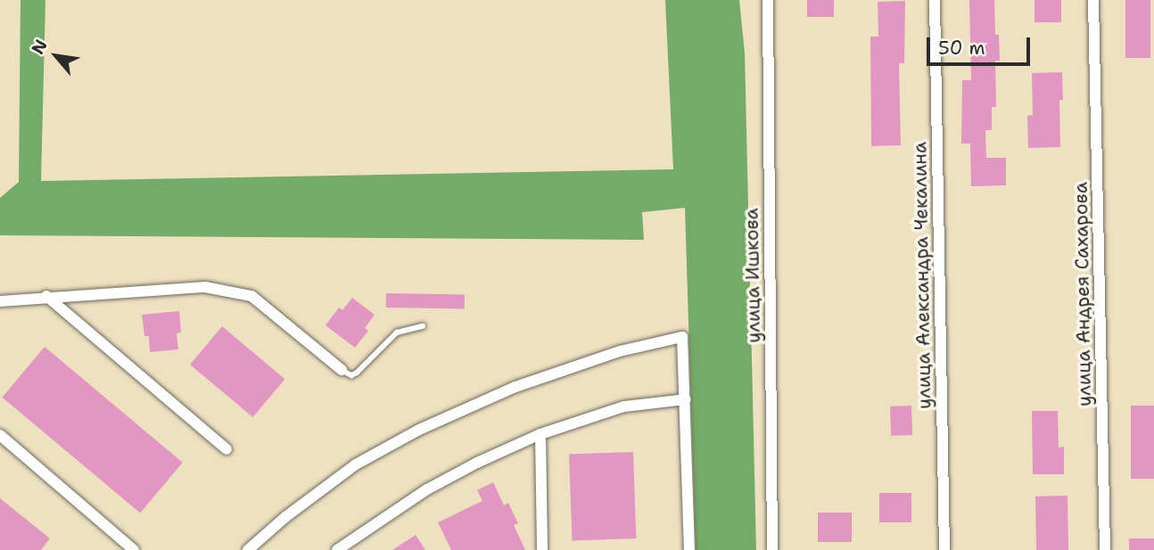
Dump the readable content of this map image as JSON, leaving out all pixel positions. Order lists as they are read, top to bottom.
{
  "streets": {
    "street": ["улица Ишкова", "улица Александра Чекалина", "улица Андрея Сахарова"]
  },
  "scale_bar": "50 m",
  "north": "top left"
}
